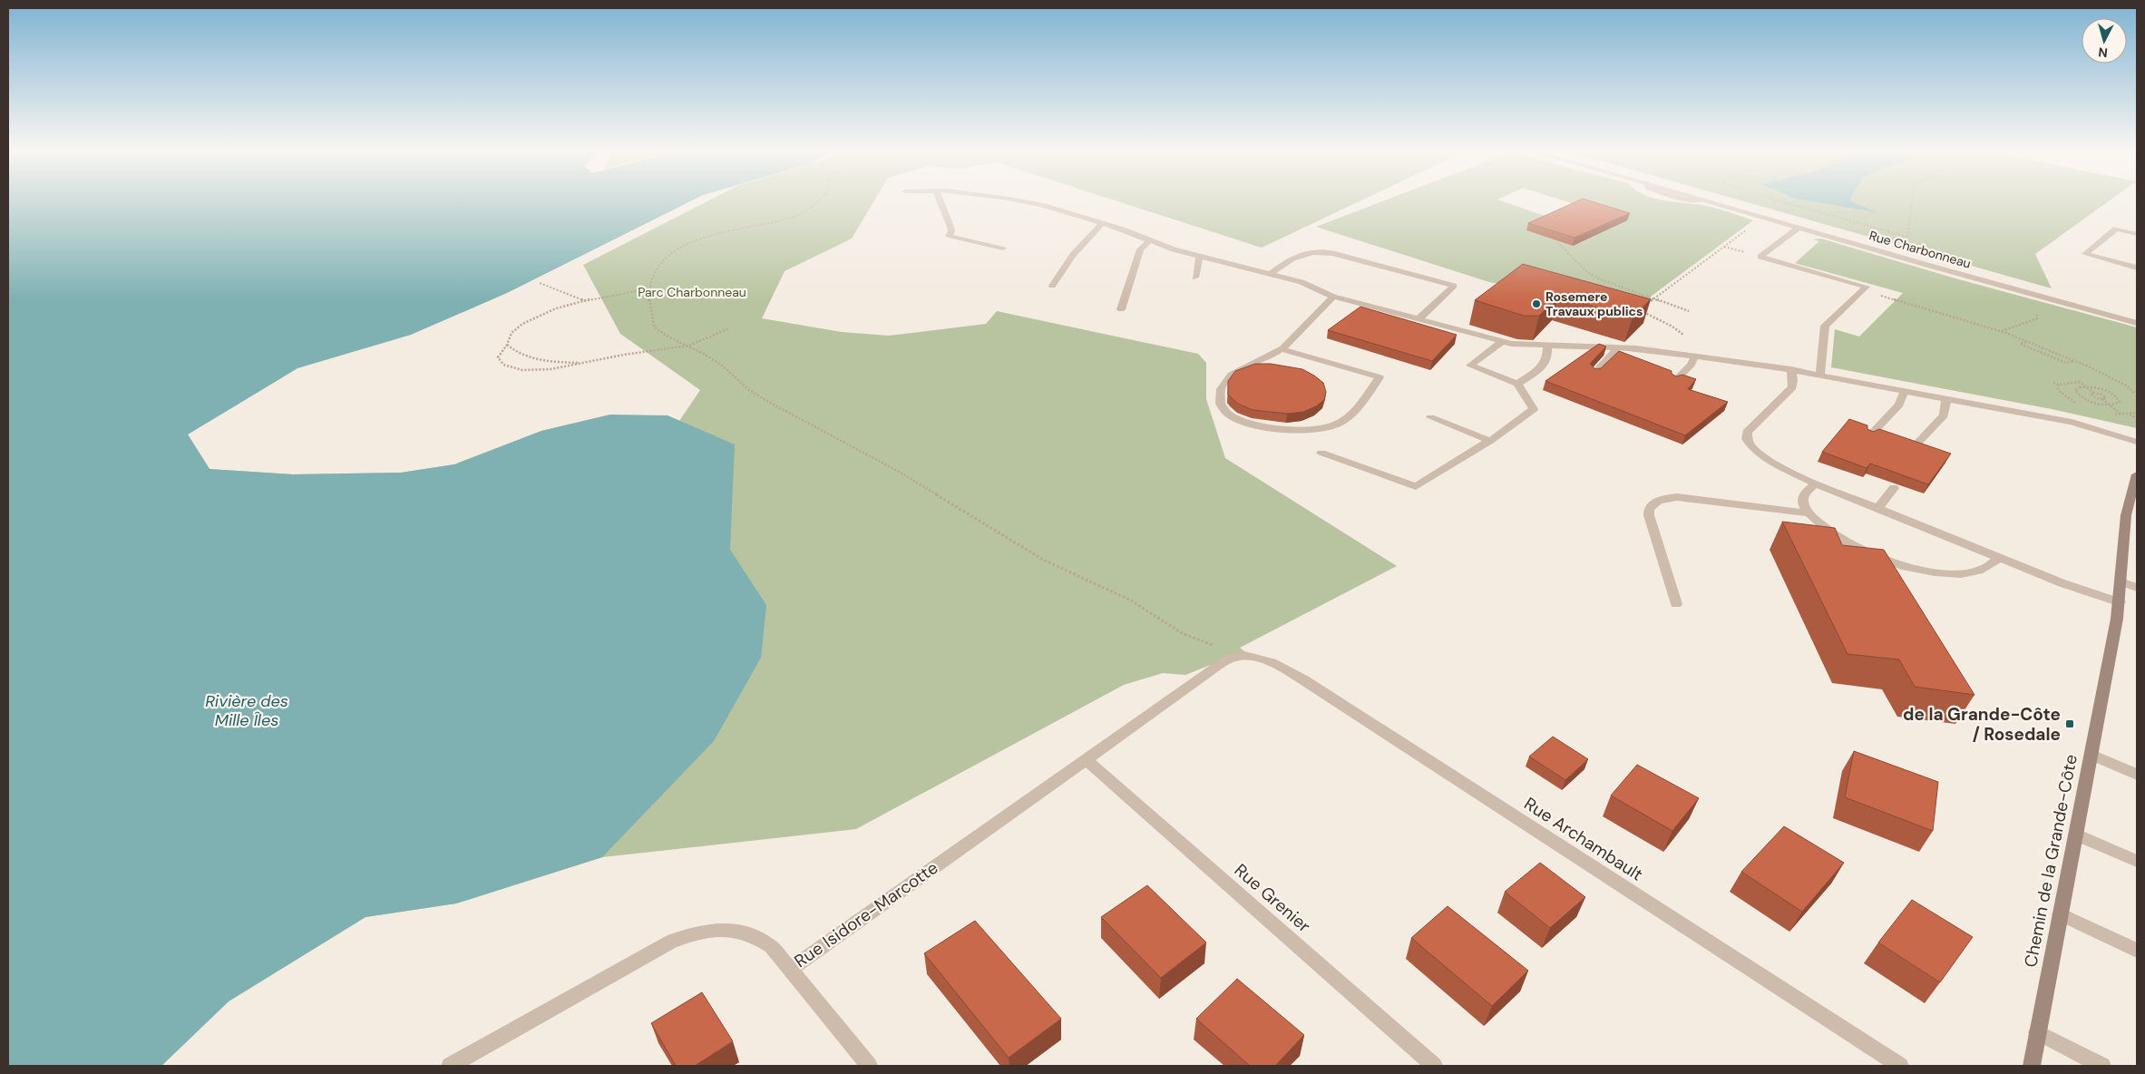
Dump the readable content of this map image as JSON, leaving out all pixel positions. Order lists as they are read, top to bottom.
{
  "streets": {
    "main road": ["Chemin de la Grande-Côte"],
    "street": [
      "Rue Charbonneau",
      "Rue Archambault",
      "Rue Grenier",
      "Rue Isidore-Marcotte"
    ]
  },
  "crossings": [
    ["Rue Archambault", "Rue Isidore-Marcotte"],
    ["Rue Grenier", "Rue Isidore-Marcotte"]
  ],
  "water": ["Rivière des Mille Îles"],
  "parks": ["Parc Charbonneau"],
  "places": {
    "other": ["Rosemere Travaux publics"],
    "transit": ["de la Grande-Côte / Rosedale"]
  },
  "north": "bottom"
}
